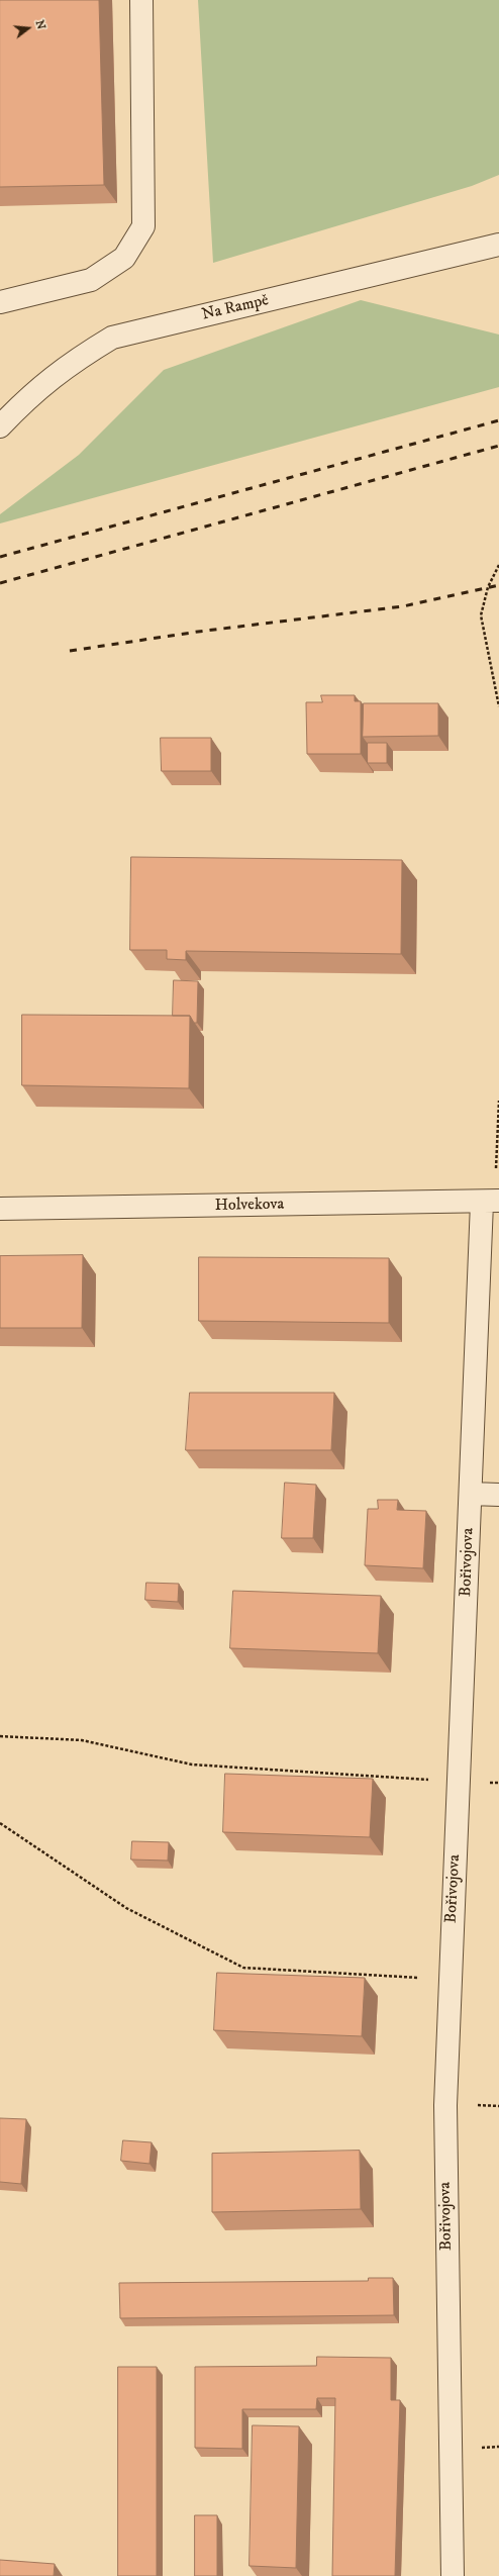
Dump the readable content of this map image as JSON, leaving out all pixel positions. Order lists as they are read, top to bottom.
{
  "streets": {
    "street": ["Na Rampě", "Holvekova", "Bořivojova"]
  },
  "crossings": [
    ["Holvekova", "Bořivojova"]
  ],
  "north": "right"
}
